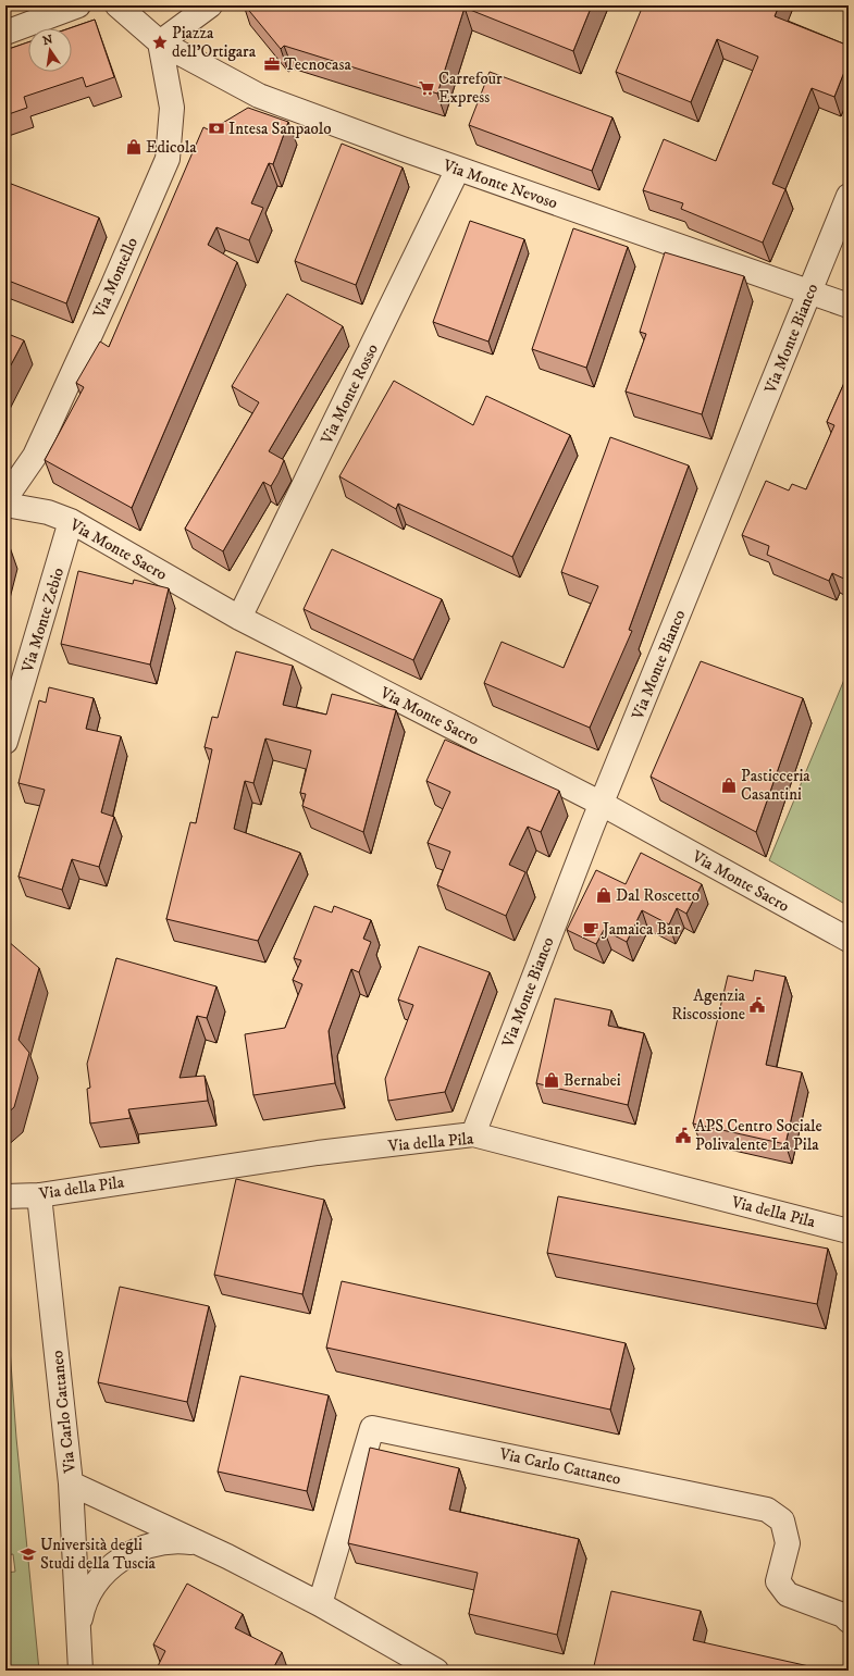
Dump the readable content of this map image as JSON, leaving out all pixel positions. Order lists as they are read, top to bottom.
{
  "streets": {
    "street": [
      "Via Monte Nevoso",
      "Via Montello",
      "Via Monte Bianco",
      "Via Monte Rosso",
      "Via Monte Sacro",
      "Via Monte Zebio",
      "Via della Pila",
      "Via Carlo Cattaneo"
    ]
  },
  "crossings": [
    ["Via Monte Nevoso", "Via Montello"],
    ["Via Monte Nevoso", "Via Monte Bianco"],
    ["Via Monte Nevoso", "Via Monte Rosso"],
    ["Via Monte Bianco", "Via Monte Sacro"],
    ["Via Monte Bianco", "Via della Pila"],
    ["Via Monte Rosso", "Via Monte Sacro"],
    ["Via Monte Sacro", "Via Monte Zebio"],
    ["Via della Pila", "Via Carlo Cattaneo"]
  ],
  "places": {
    "place": ["Piazza dell'Ortigara"],
    "office": ["Tecnocasa"],
    "supermarket": ["Carrefour Express"],
    "bank": ["Intesa Sanpaolo"],
    "shop": [
      "Edicola",
      "Pasticceria Casantini",
      "Dal Roscetto",
      "Bernabei"
    ],
    "cafe": ["Jamaica Bar"],
    "public building": ["Agenzia Riscossione", "APS Centro Sociale Polivalente La Pila"],
    "school or university": ["Università degli Studi della Tuscia"]
  },
  "north": "top"
}
